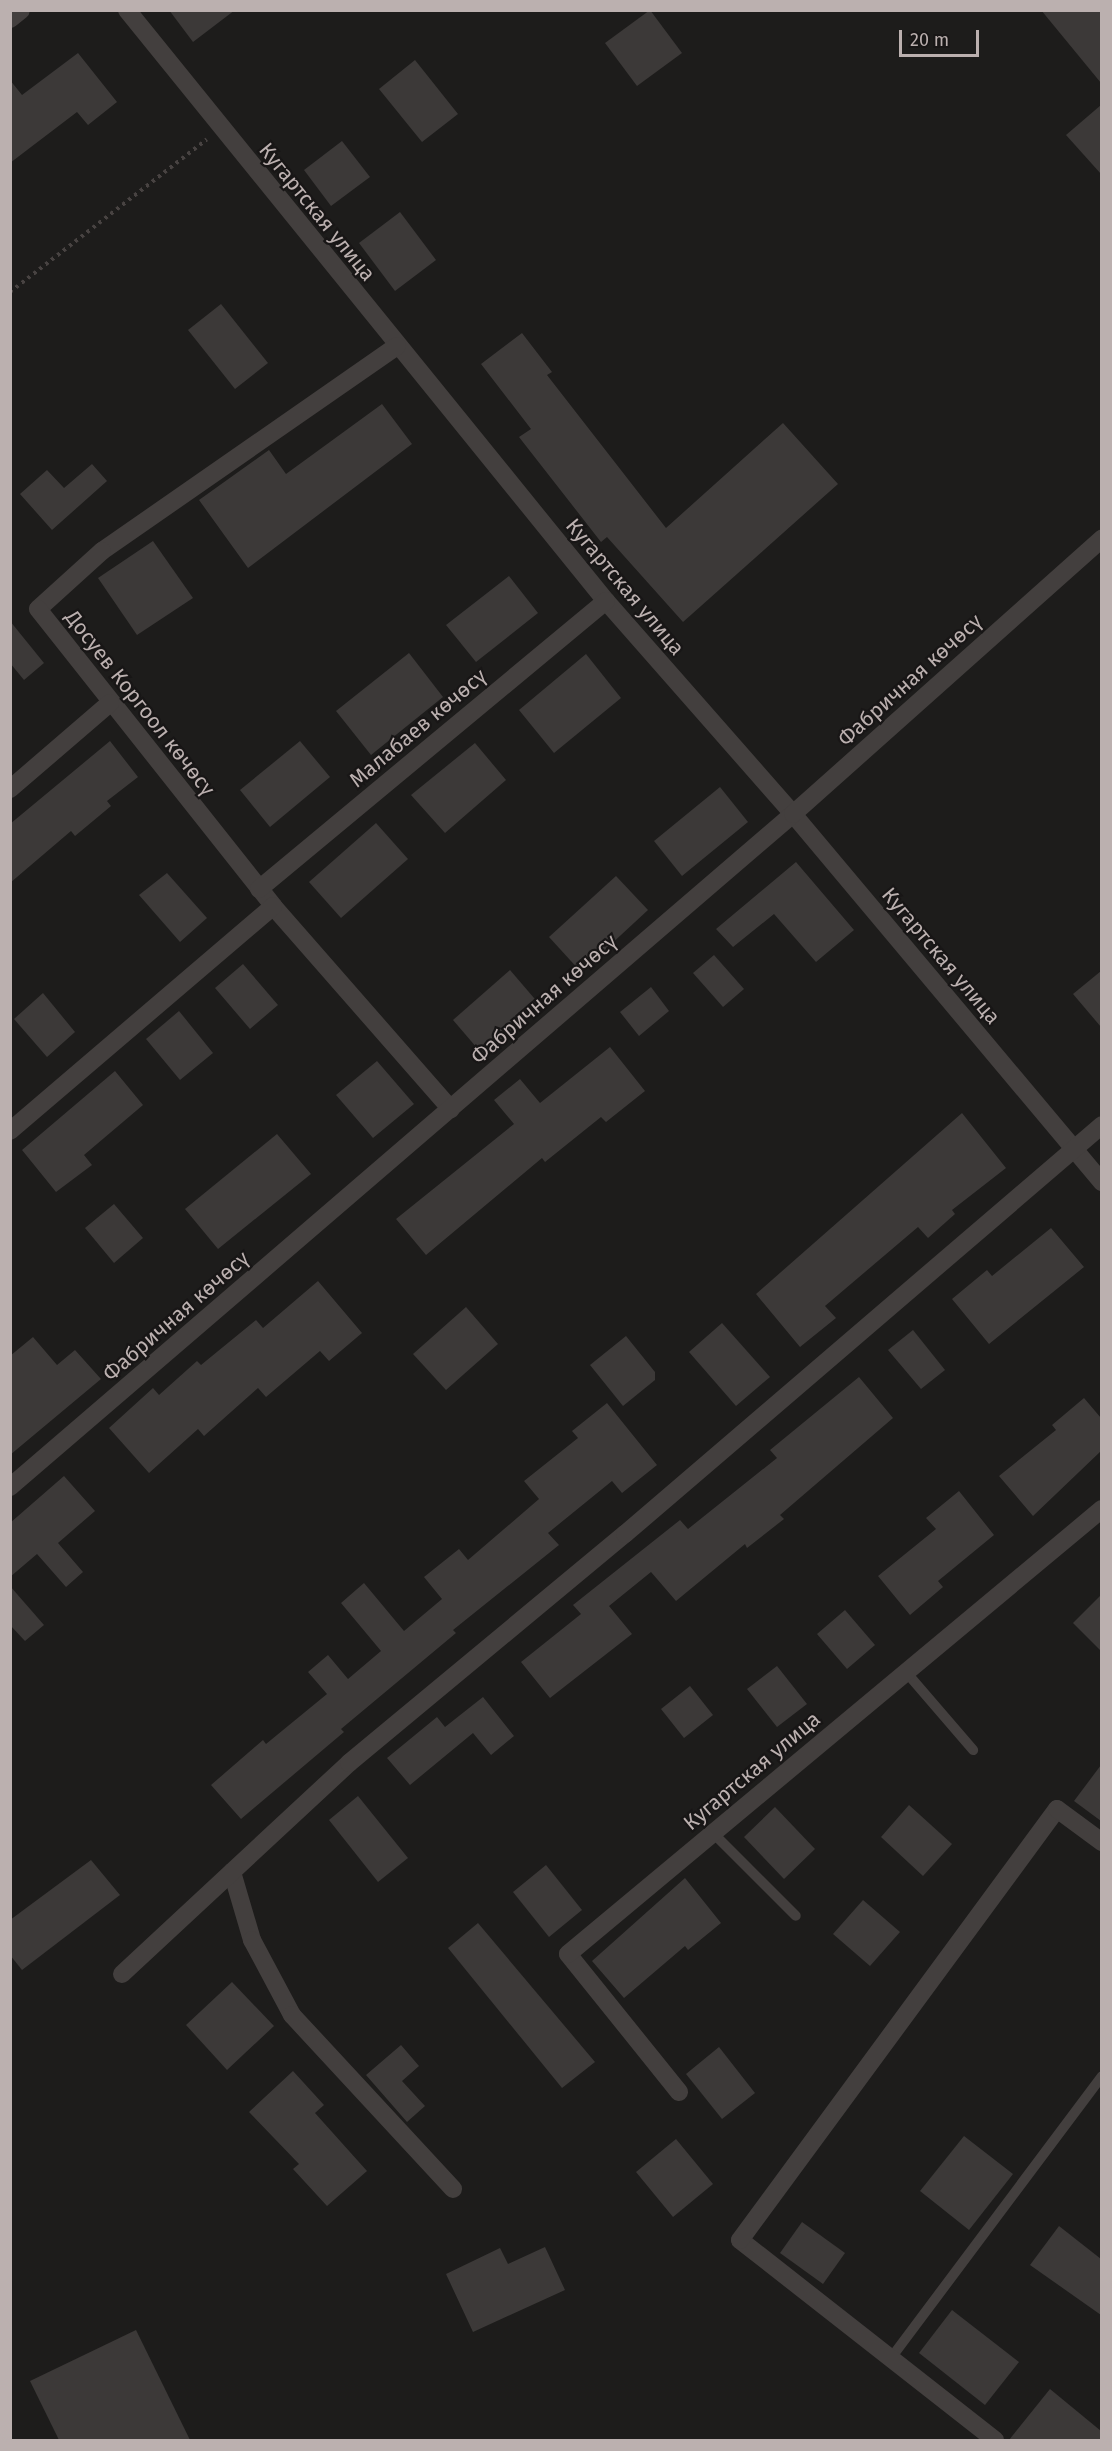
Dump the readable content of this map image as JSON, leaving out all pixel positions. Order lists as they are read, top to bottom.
{
  "streets": {
    "street": [
      "Кугартская улица",
      "Фабричная көчөсү",
      "Досуев Коргоол көчөсү",
      "Малабаев көчөсү"
    ]
  },
  "crossings": [
    ["Кугартская улица", "Фабричная көчөсү"],
    ["Кугартская улица", "Досуев Коргоол көчөсү"],
    ["Кугартская улица", "Малабаев көчөсү"],
    ["Фабричная көчөсү", "Досуев Коргоол көчөсү"],
    ["Досуев Коргоол көчөсү", "Малабаев көчөсү"]
  ],
  "scale_bar": "20 m"
}
